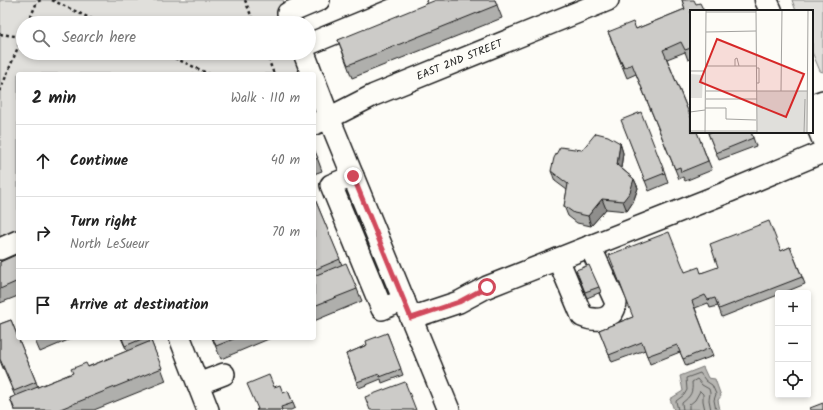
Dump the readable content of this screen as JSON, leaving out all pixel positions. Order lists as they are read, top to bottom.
{
  "streets": {
    "street": ["EAST 2ND STREET"]
  },
  "page": {
    "search": "Search here",
    "heading": ["2 min", "Walk · 110 m"],
    "list": [
      ["Continue", "40 m"],
      ["Turn right", "North LeSueur", "70 m"],
      "Arrive at destination"
    ],
    "map_buttons": ["+", "−"]
  }
}
